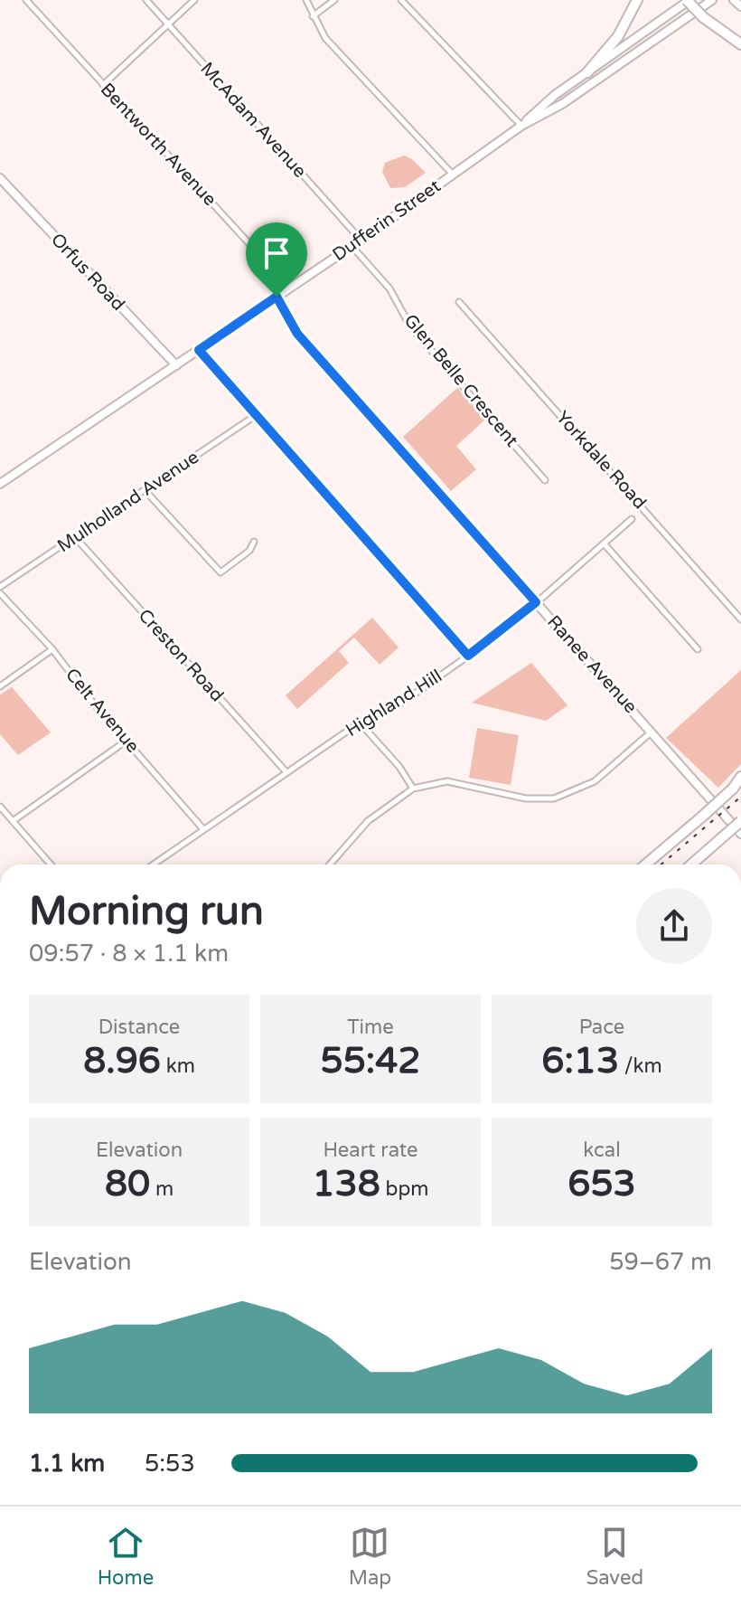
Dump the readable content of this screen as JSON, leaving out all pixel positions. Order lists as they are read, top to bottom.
{
  "streets": {
    "main road": ["Dufferin Street", "Orfus Road", "Ranee Avenue"],
    "street": [
      "McAdam Avenue",
      "Bentworth Avenue",
      "Glen Belle Crescent",
      "Yorkdale Road",
      "Mulholland Avenue",
      "Creston Road",
      "Highland Hill",
      "Celt Avenue"
    ]
  },
  "crossings": [
    ["McAdam Avenue", "Dufferin Street"],
    ["Bentworth Avenue", "Dufferin Street"],
    ["Bentworth Avenue", "Ranee Avenue"],
    ["Dufferin Street", "Orfus Road"],
    ["Dufferin Street", "Glen Belle Crescent"],
    ["Dufferin Street", "Ranee Avenue"],
    ["Mulholland Avenue", "Creston Road"],
    ["Creston Road", "Highland Hill"],
    ["Ranee Avenue", "Highland Hill"],
    ["Highland Hill", "Celt Avenue"]
  ],
  "page": {
    "heading": ["Morning run", "09:57 · 8 × 1.1 km"],
    "stats": [
      ["Distance", "8.96 km"],
      ["Time", "55:42"],
      ["Pace", "6:13 /km"],
      ["Elevation", "80 m"],
      ["Heart rate", "138 bpm"],
      ["kcal", "653"]
    ],
    "chart": ["Elevation", "59–67 m"],
    "list": [
      {
        "name": "1.1 km",
        "note": "5:53"
      }
    ],
    "tabs": ["Home", "Map", "Saved"]
  }
}
